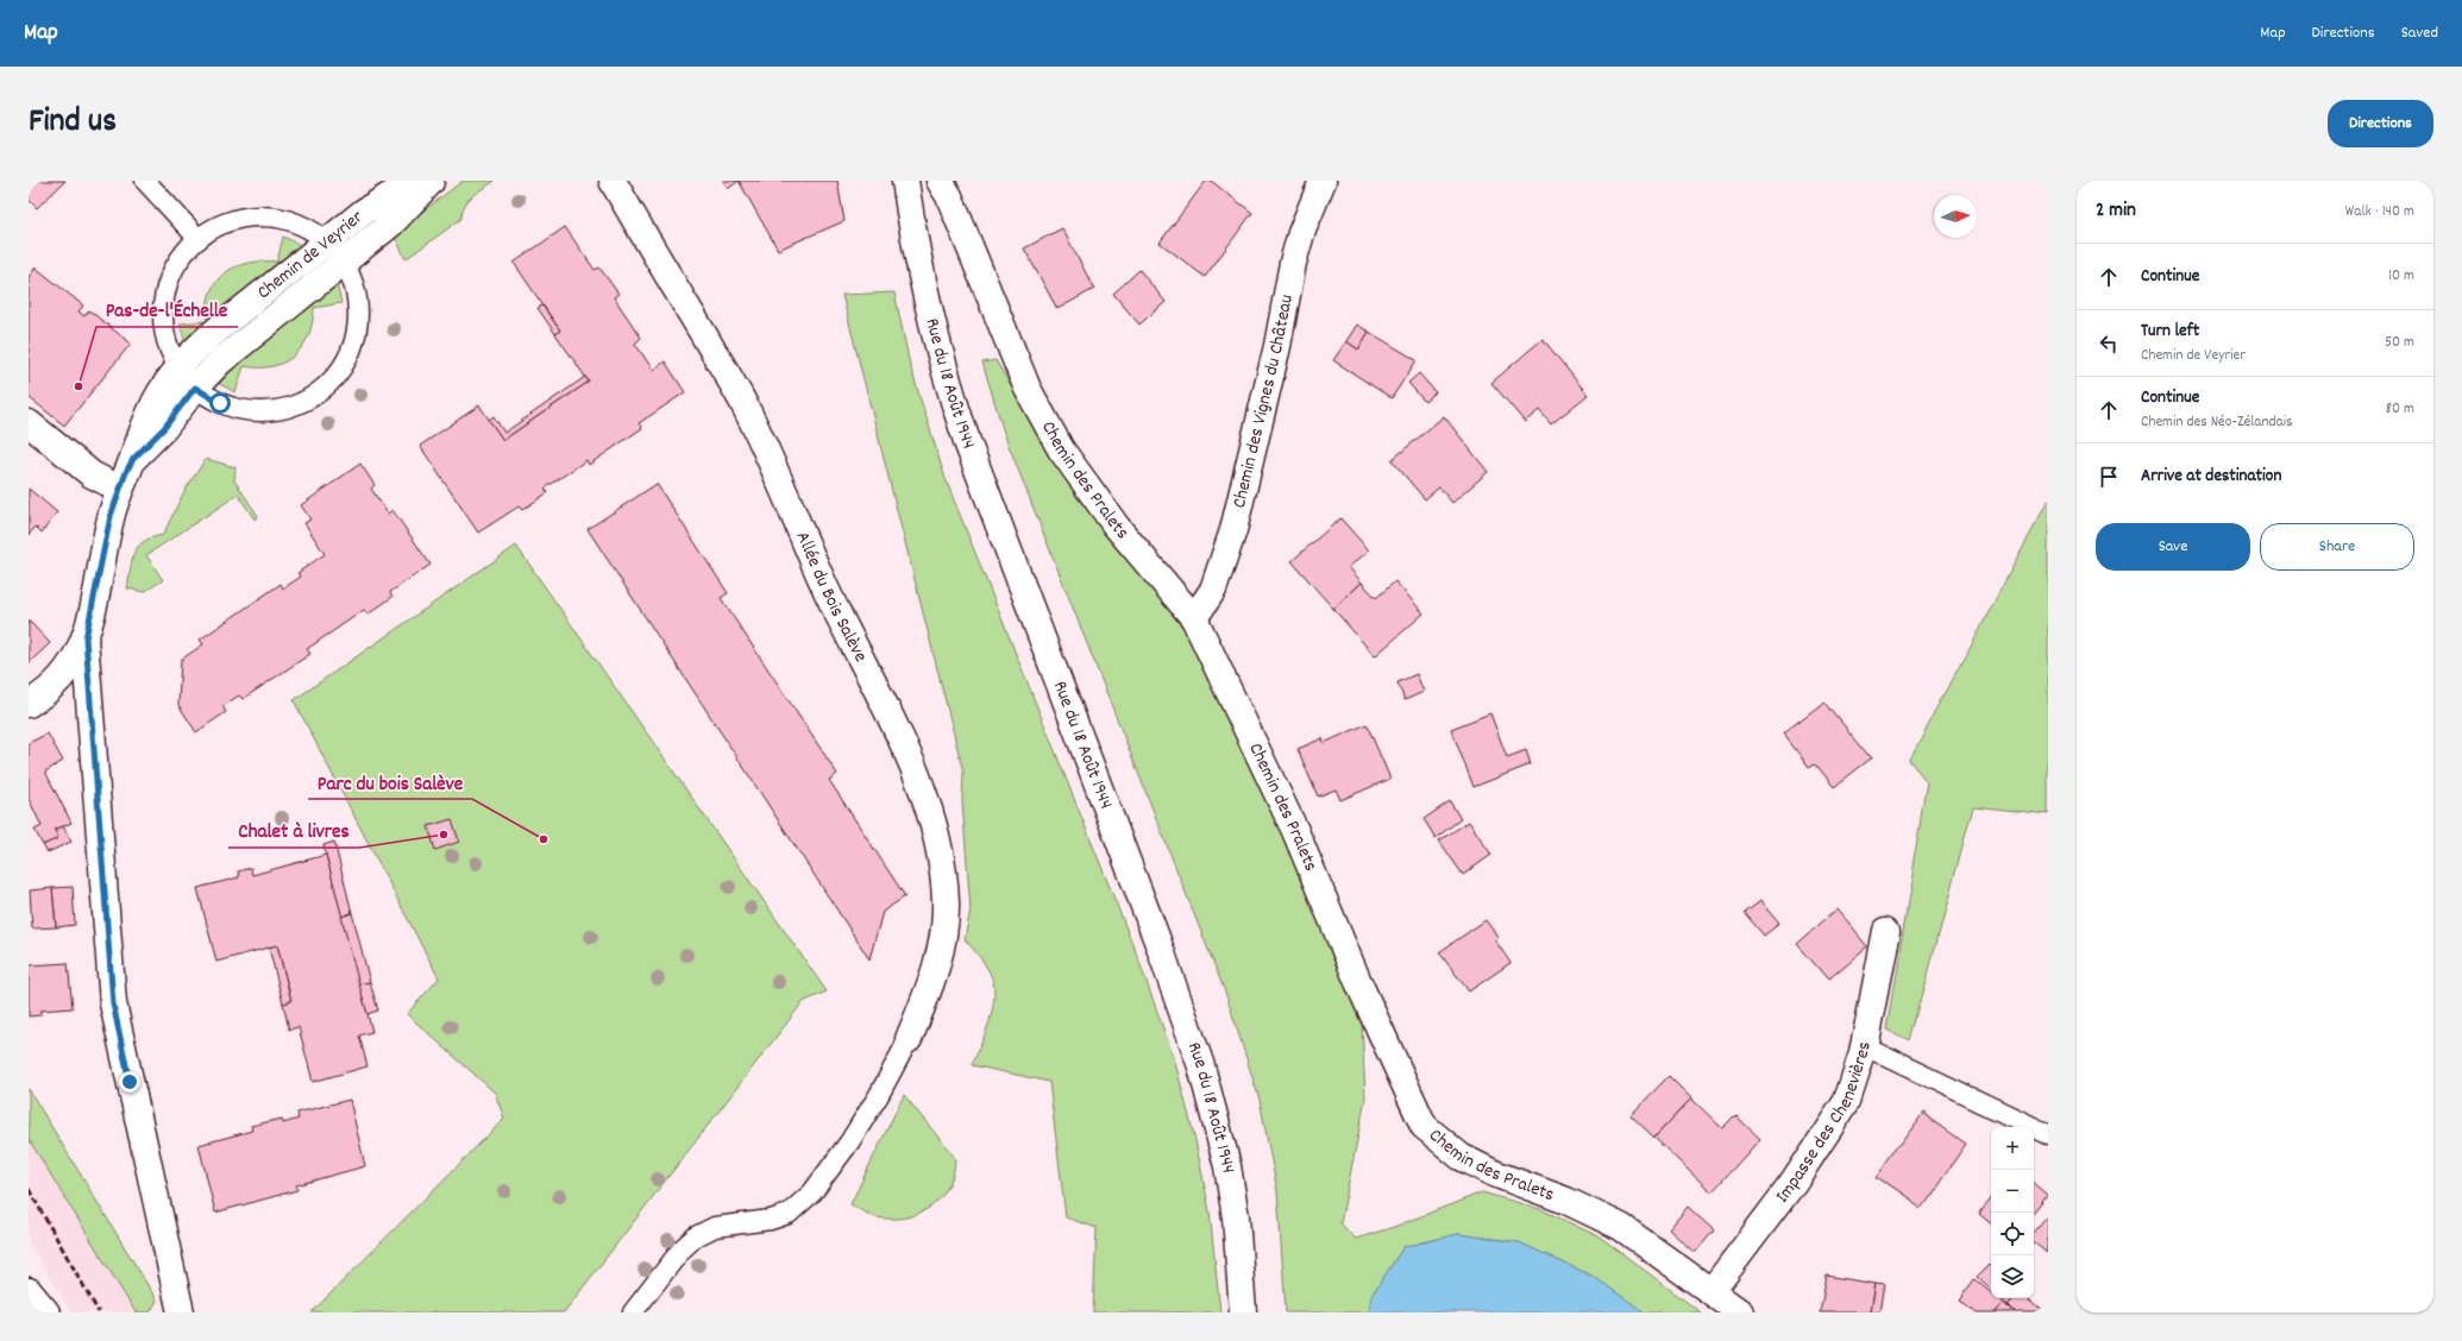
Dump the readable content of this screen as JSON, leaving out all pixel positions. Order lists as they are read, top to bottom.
{
  "streets": {
    "street": [
      "Chemin de Veyrier",
      "Rue du 18 Août 1944",
      "Chemin des Vignes du Château",
      "Chemin des Pralets",
      "Allée du Bois Salève",
      "Impasse des Chenevières"
    ]
  },
  "crossings": [
    ["Chemin des Vignes du Château", "Chemin des Pralets"],
    ["Chemin des Pralets", "Impasse des Chenevières"]
  ],
  "places": ["Pas-de-l'Échelle", "Chalet à livres", "Parc du bois Salève"],
  "north": "right",
  "page": {
    "header": "Map",
    "nav": ["Map", "Directions", "Saved"],
    "title": "Find us",
    "buttons": [
      "Directions",
      ["Save", "Share"]
    ],
    "heading": ["2 min", "Walk · 140 m"],
    "list": [
      ["Continue", "10 m"],
      ["Turn left", "Chemin de Veyrier", "50 m"],
      ["Continue", "Chemin des Néo-Zélandais", "80 m"],
      "Arrive at destination"
    ],
    "map_buttons": ["+", "−"]
  }
}
